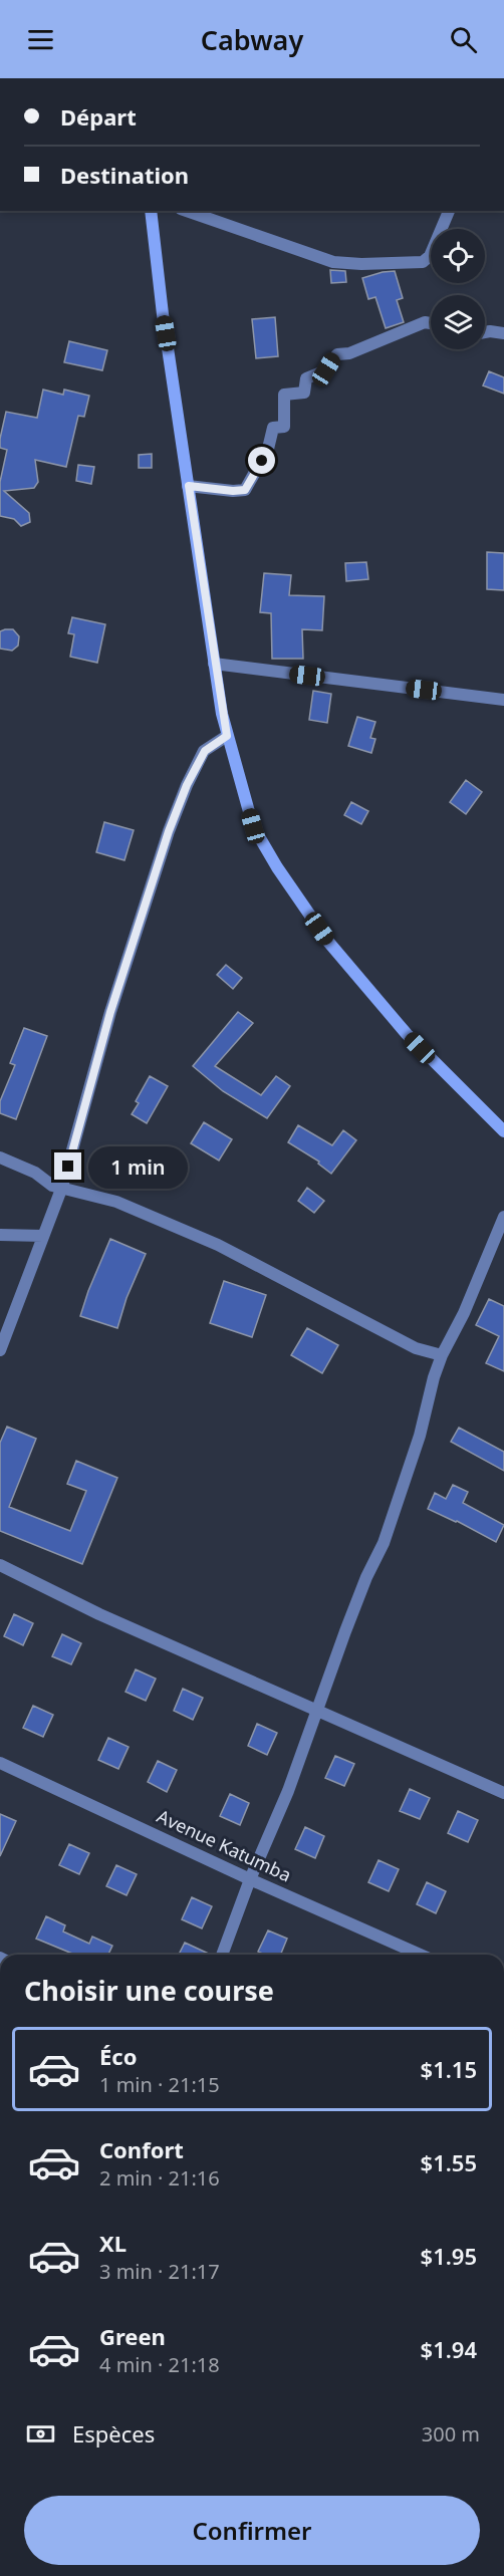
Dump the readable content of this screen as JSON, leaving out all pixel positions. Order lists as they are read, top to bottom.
{
  "streets": {
    "street": ["Avenue Katumba"]
  },
  "page": {
    "header": "Cabway",
    "banner": ["Départ", "Destination"],
    "bubble": "1 min",
    "heading": "Choisir une course",
    "list": [
      {
        "name": "Éco",
        "note": "1 min · 21:15",
        "value": "$1.15"
      },
      {
        "name": "Confort",
        "note": "2 min · 21:16",
        "value": "$1.55"
      },
      {
        "name": "XL",
        "note": "3 min · 21:17",
        "value": "$1.95"
      },
      {
        "name": "Green",
        "note": "4 min · 21:18",
        "value": "$1.94"
      }
    ],
    "pay": ["Espèces", "300 m"],
    "buttons": "Confirmer"
  }
}
